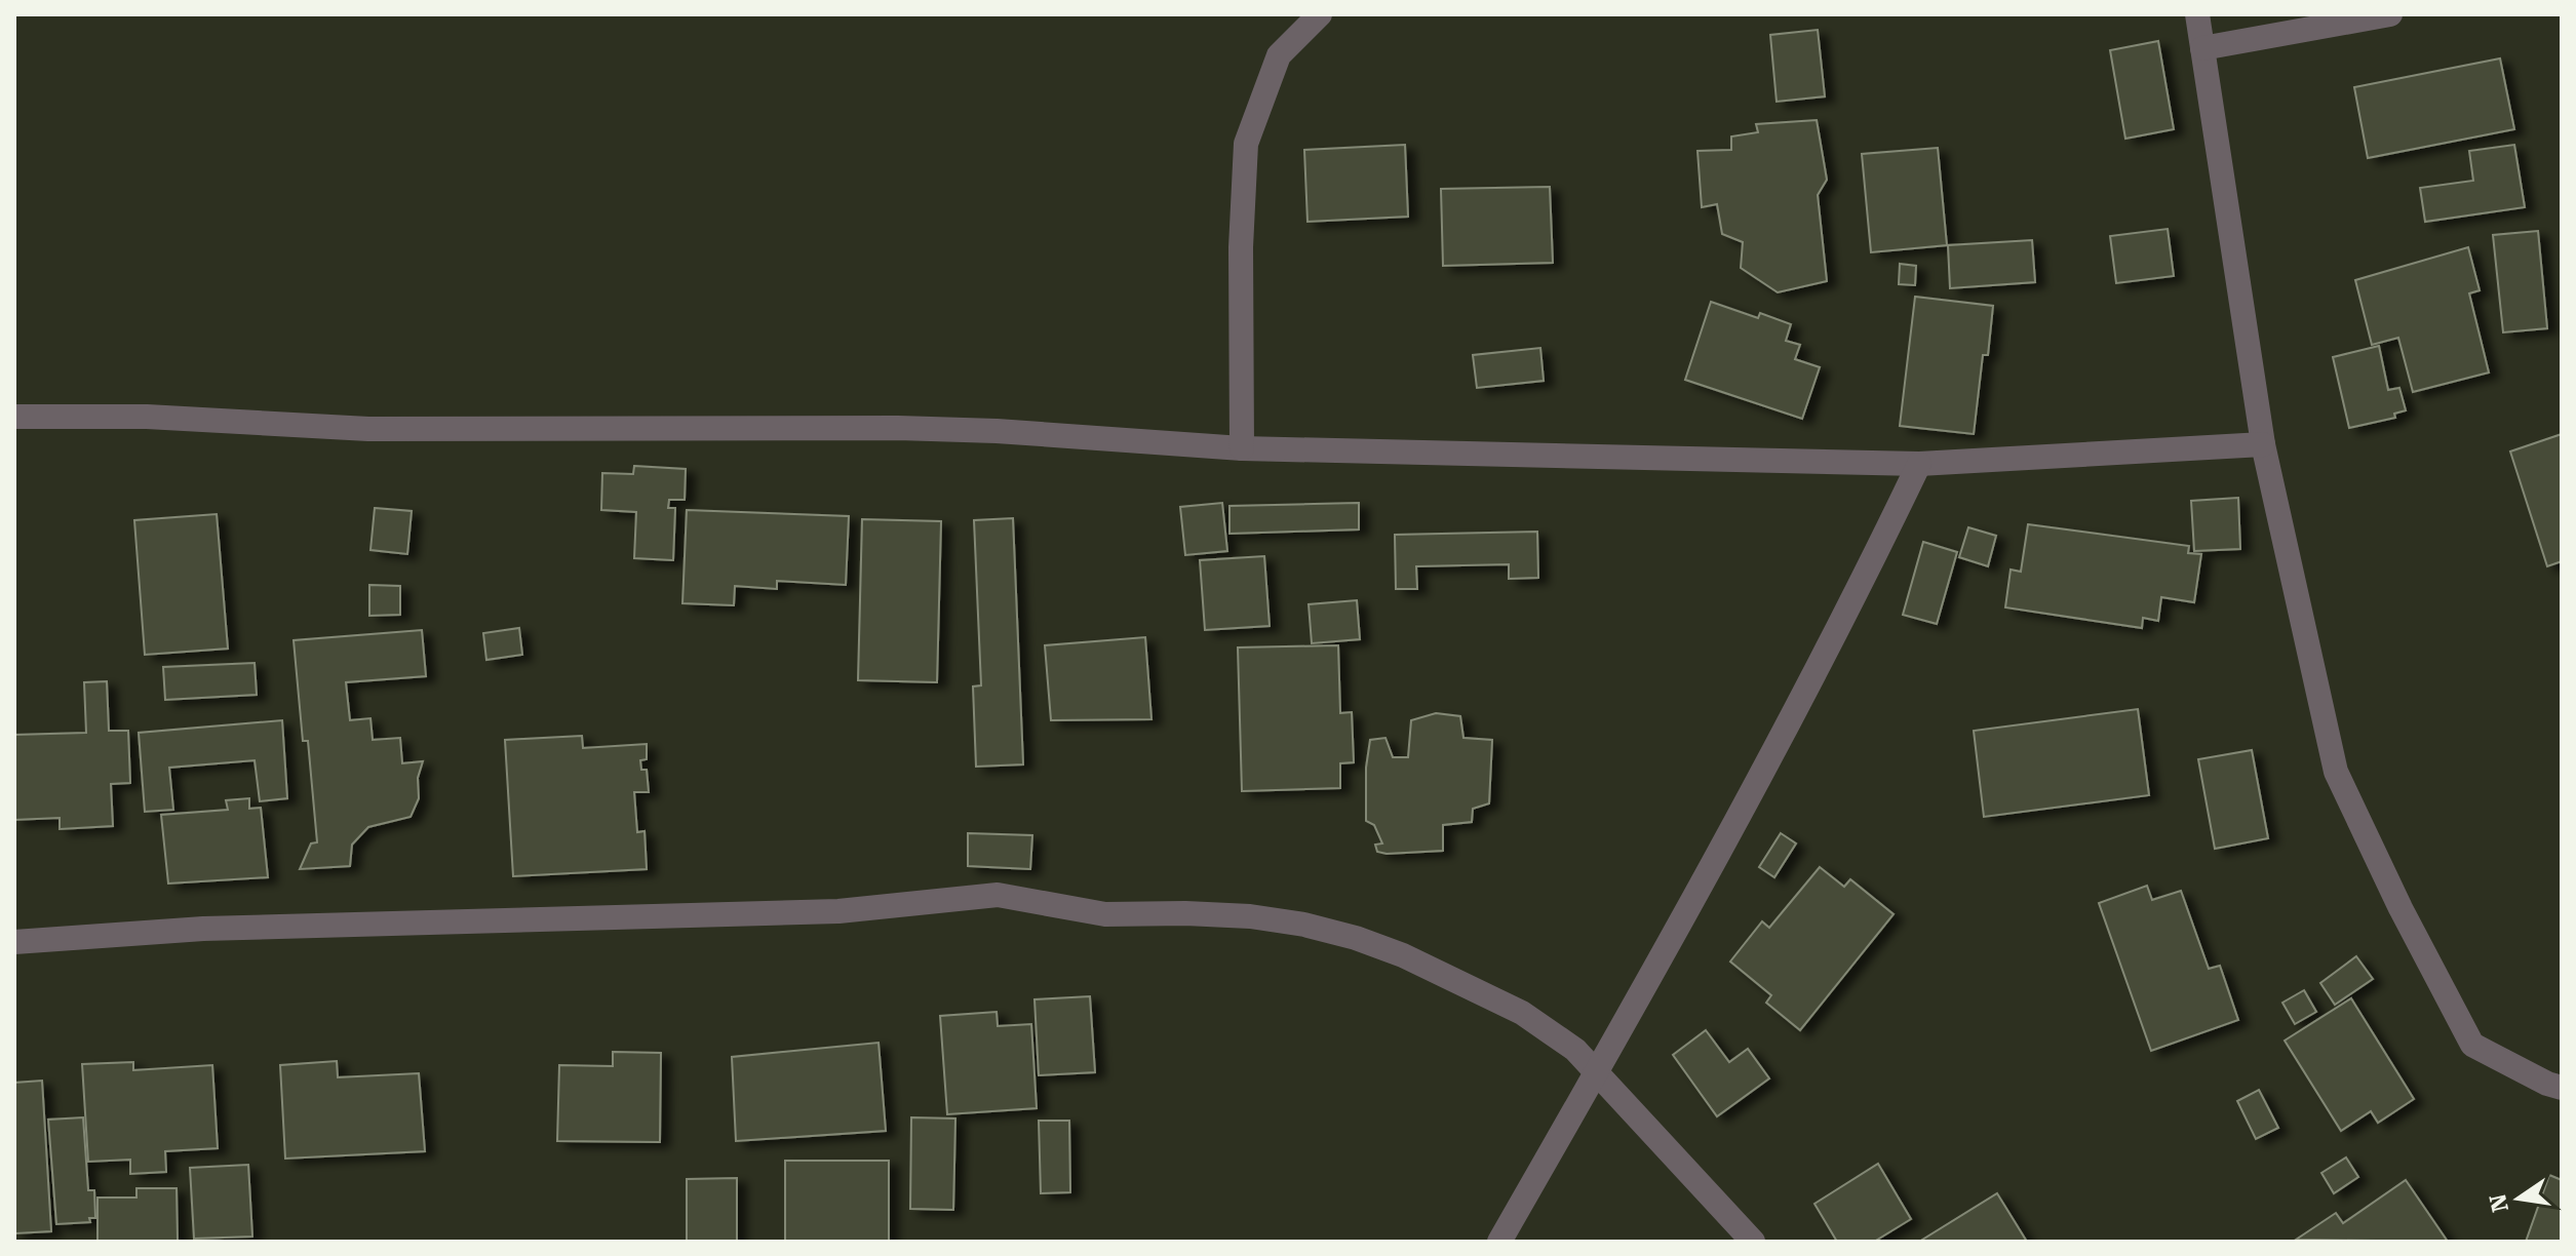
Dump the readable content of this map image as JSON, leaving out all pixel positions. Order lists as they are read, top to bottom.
{
  "north": "left"
}
